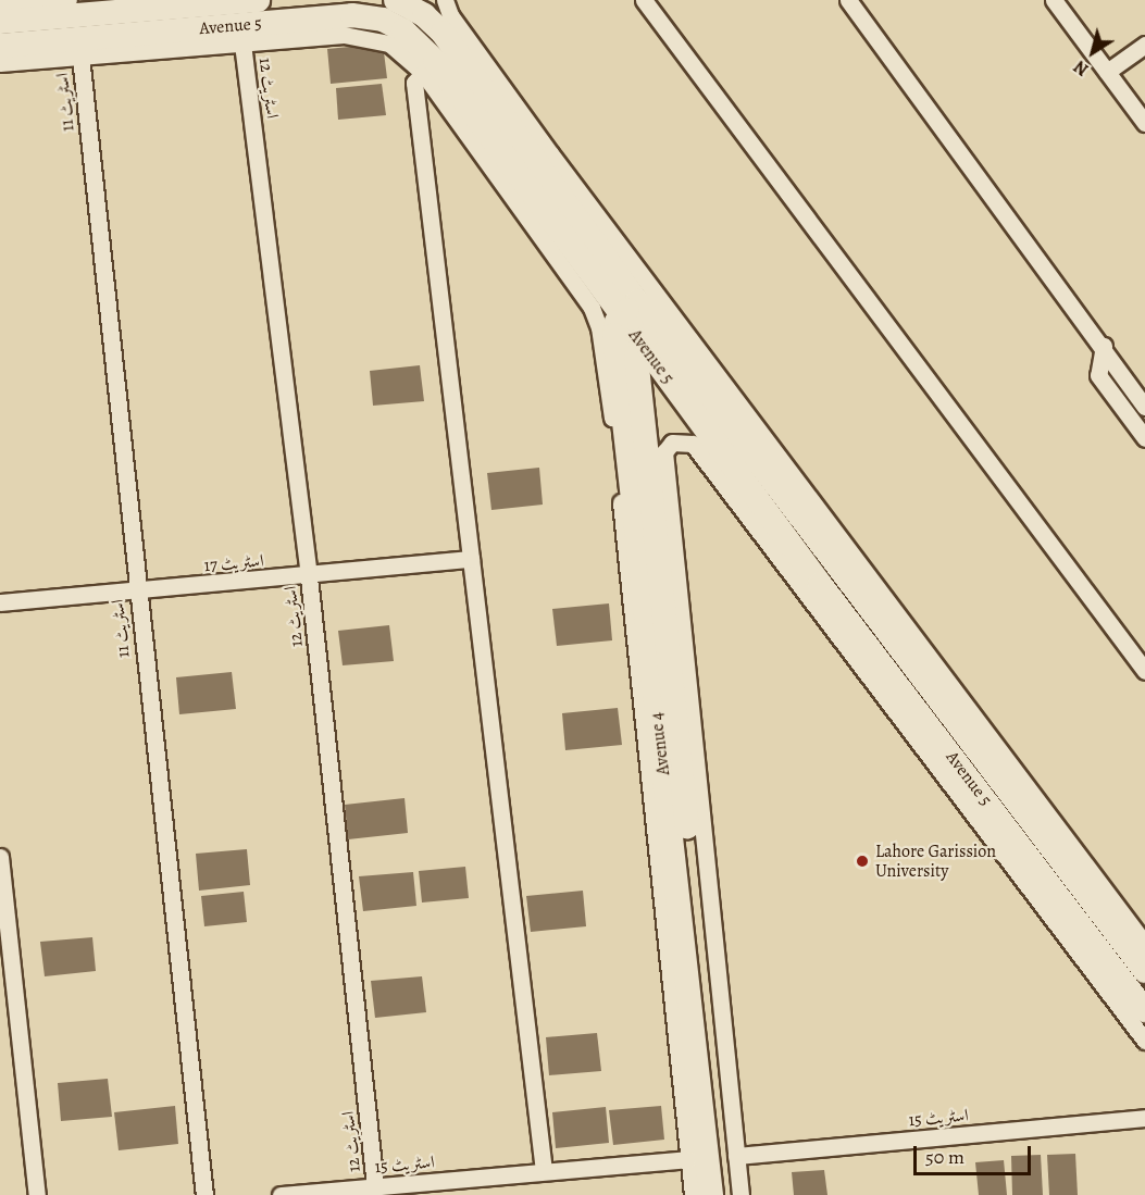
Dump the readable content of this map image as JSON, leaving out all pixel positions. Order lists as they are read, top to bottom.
{
  "streets": {
    "main road": ["Avenue 5", "Avenue 4"],
    "street": [
      "اسٹریٹ 12",
      "اسٹریٹ 11",
      "اسٹریٹ 17",
      "اسٹریٹ 15"
    ]
  },
  "crossings": [
    ["Avenue 5", "Avenue 4"],
    ["اسٹریٹ 12", "اسٹریٹ 17"],
    ["اسٹریٹ 12", "اسٹریٹ 15"],
    ["اسٹریٹ 11", "اسٹریٹ 17"]
  ],
  "places": ["Lahore Garission University"],
  "scale_bar": "50 m",
  "north": "bottom left"
}
